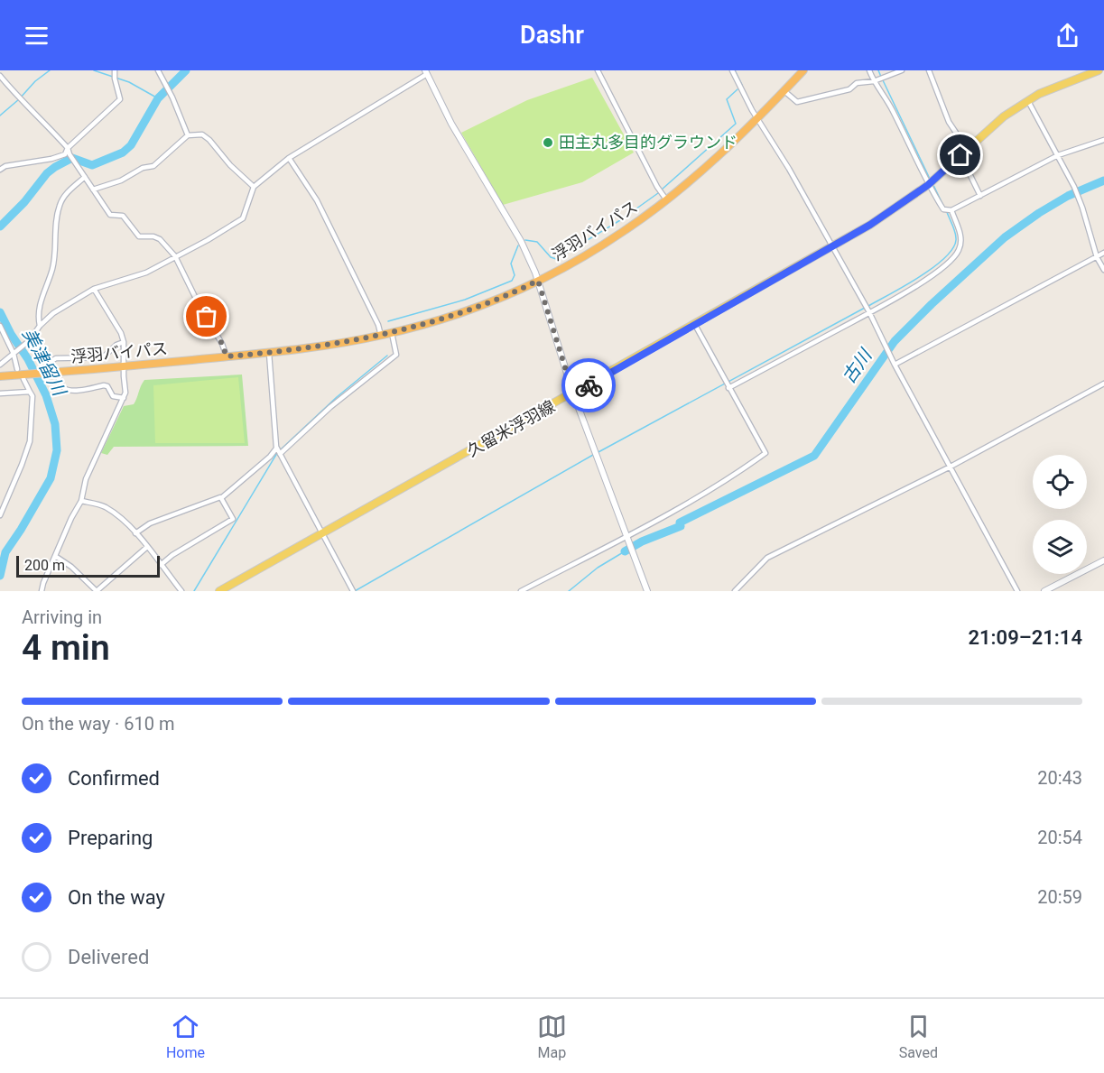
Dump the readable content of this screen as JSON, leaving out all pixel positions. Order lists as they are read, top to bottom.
{
  "streets": {
    "highway": ["浮羽バイパス"],
    "main road": ["久留米浮羽線"]
  },
  "water": ["美津留川", "古川"],
  "places": ["田主丸多目的グラウンド"],
  "scale_bar": "200 m",
  "page": {
    "header": "Dashr",
    "scale": "200 m",
    "heading": ["4 min", "Arriving in", "21:09–21:14"],
    "bar": "On the way · 610 m",
    "list": [
      ["Confirmed", "20:43"],
      ["Preparing", "20:54"],
      ["On the way", "20:59"],
      "Delivered"
    ],
    "tabs": ["Home", "Map", "Saved"]
  }
}
